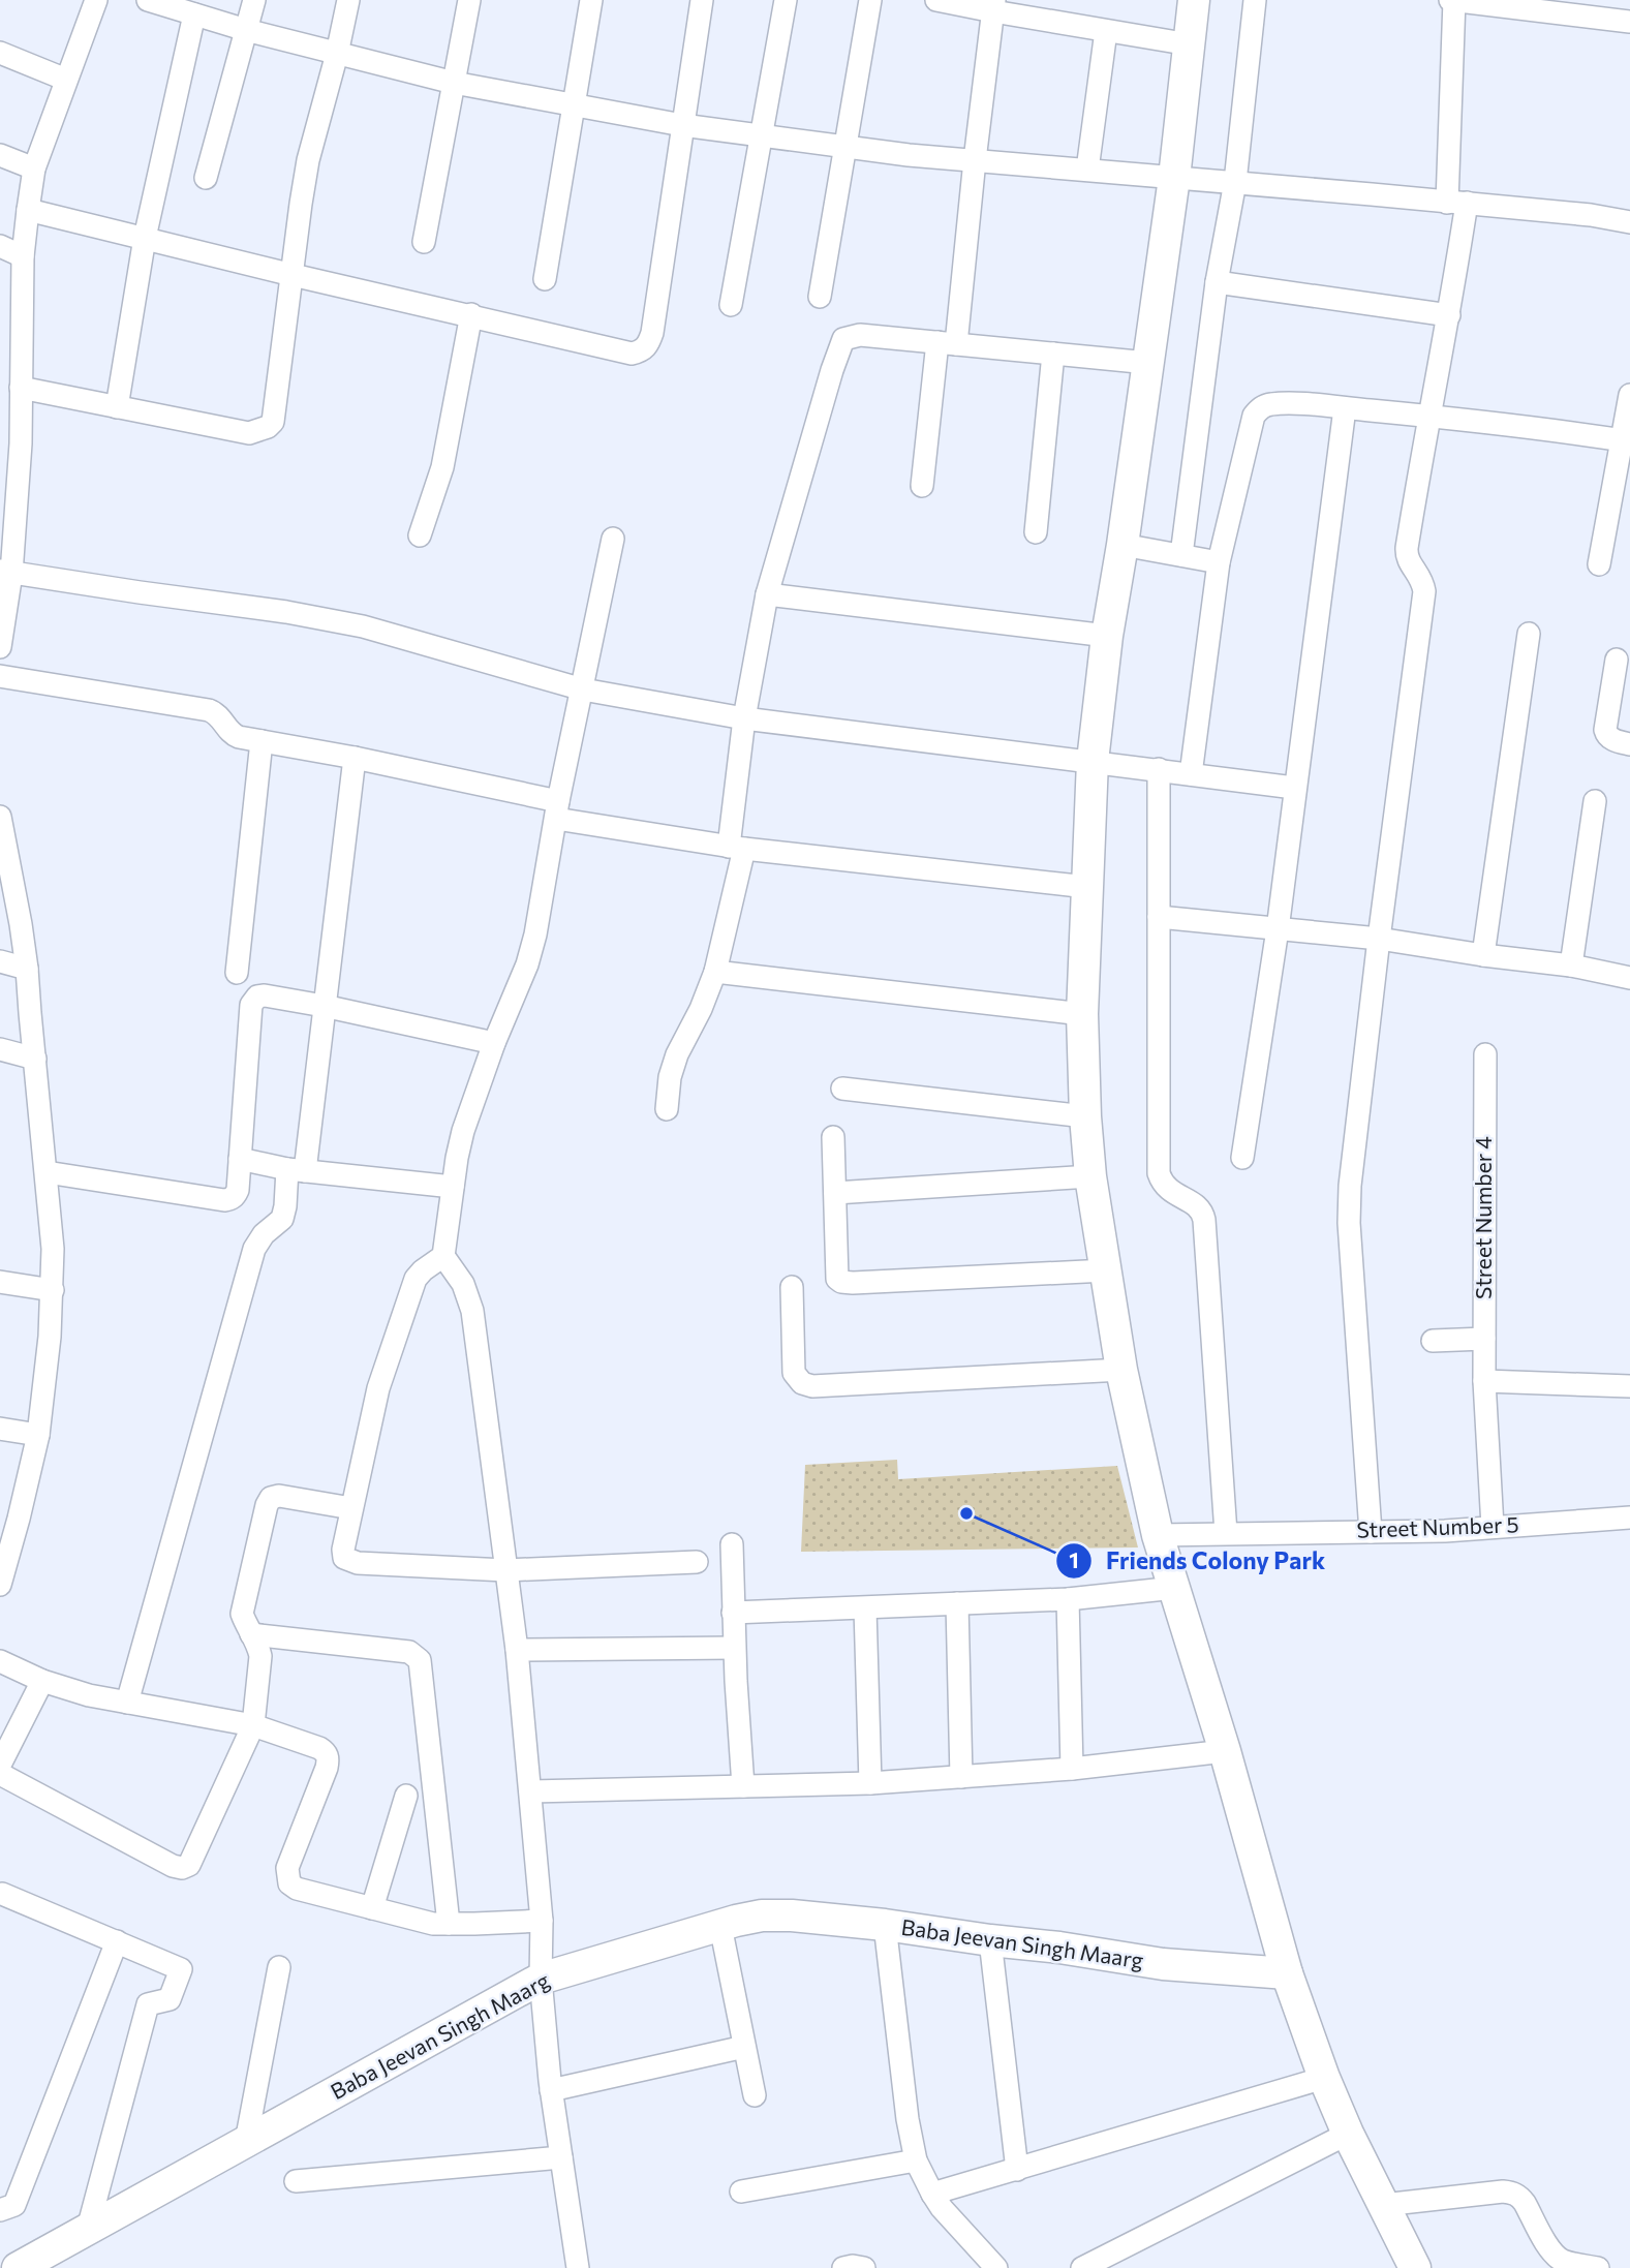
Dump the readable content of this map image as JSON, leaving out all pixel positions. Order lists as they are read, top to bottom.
{
  "streets": {
    "street": ["Street Number 4", "Street Number 5", "Baba Jeevan Singh Maarg"]
  },
  "crossings": [
    ["Street Number 4", "Street Number 5"]
  ],
  "places": ["Friends Colony Park"]
}
